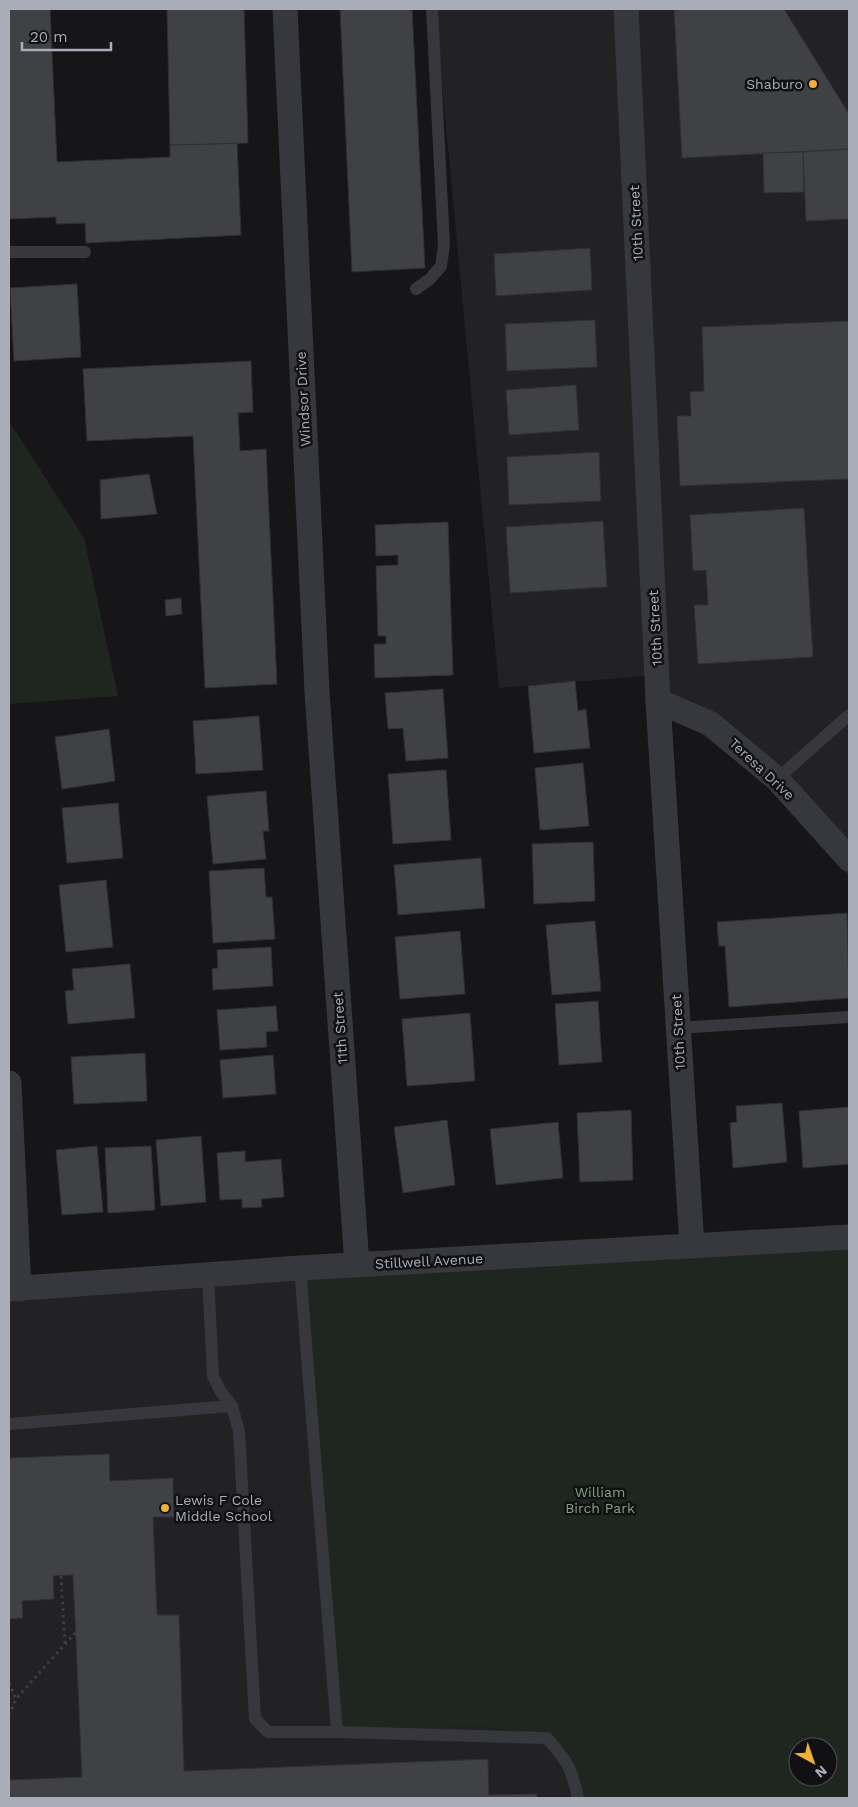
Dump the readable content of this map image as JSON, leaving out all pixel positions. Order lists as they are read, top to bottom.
{
  "streets": {
    "street": [
      "10th Street",
      "Windsor Drive",
      "Teresa Drive",
      "11th Street",
      "Stillwell Avenue"
    ]
  },
  "crossings": [
    ["10th Street", "Teresa Drive"],
    ["10th Street", "Stillwell Avenue"],
    ["Windsor Drive", "11th Street"],
    ["11th Street", "Stillwell Avenue"]
  ],
  "parks": ["William Birch Park"],
  "places": ["Shaburo", "Lewis F Cole Middle School"],
  "scale_bar": "20 m",
  "north": "bottom right"
}
